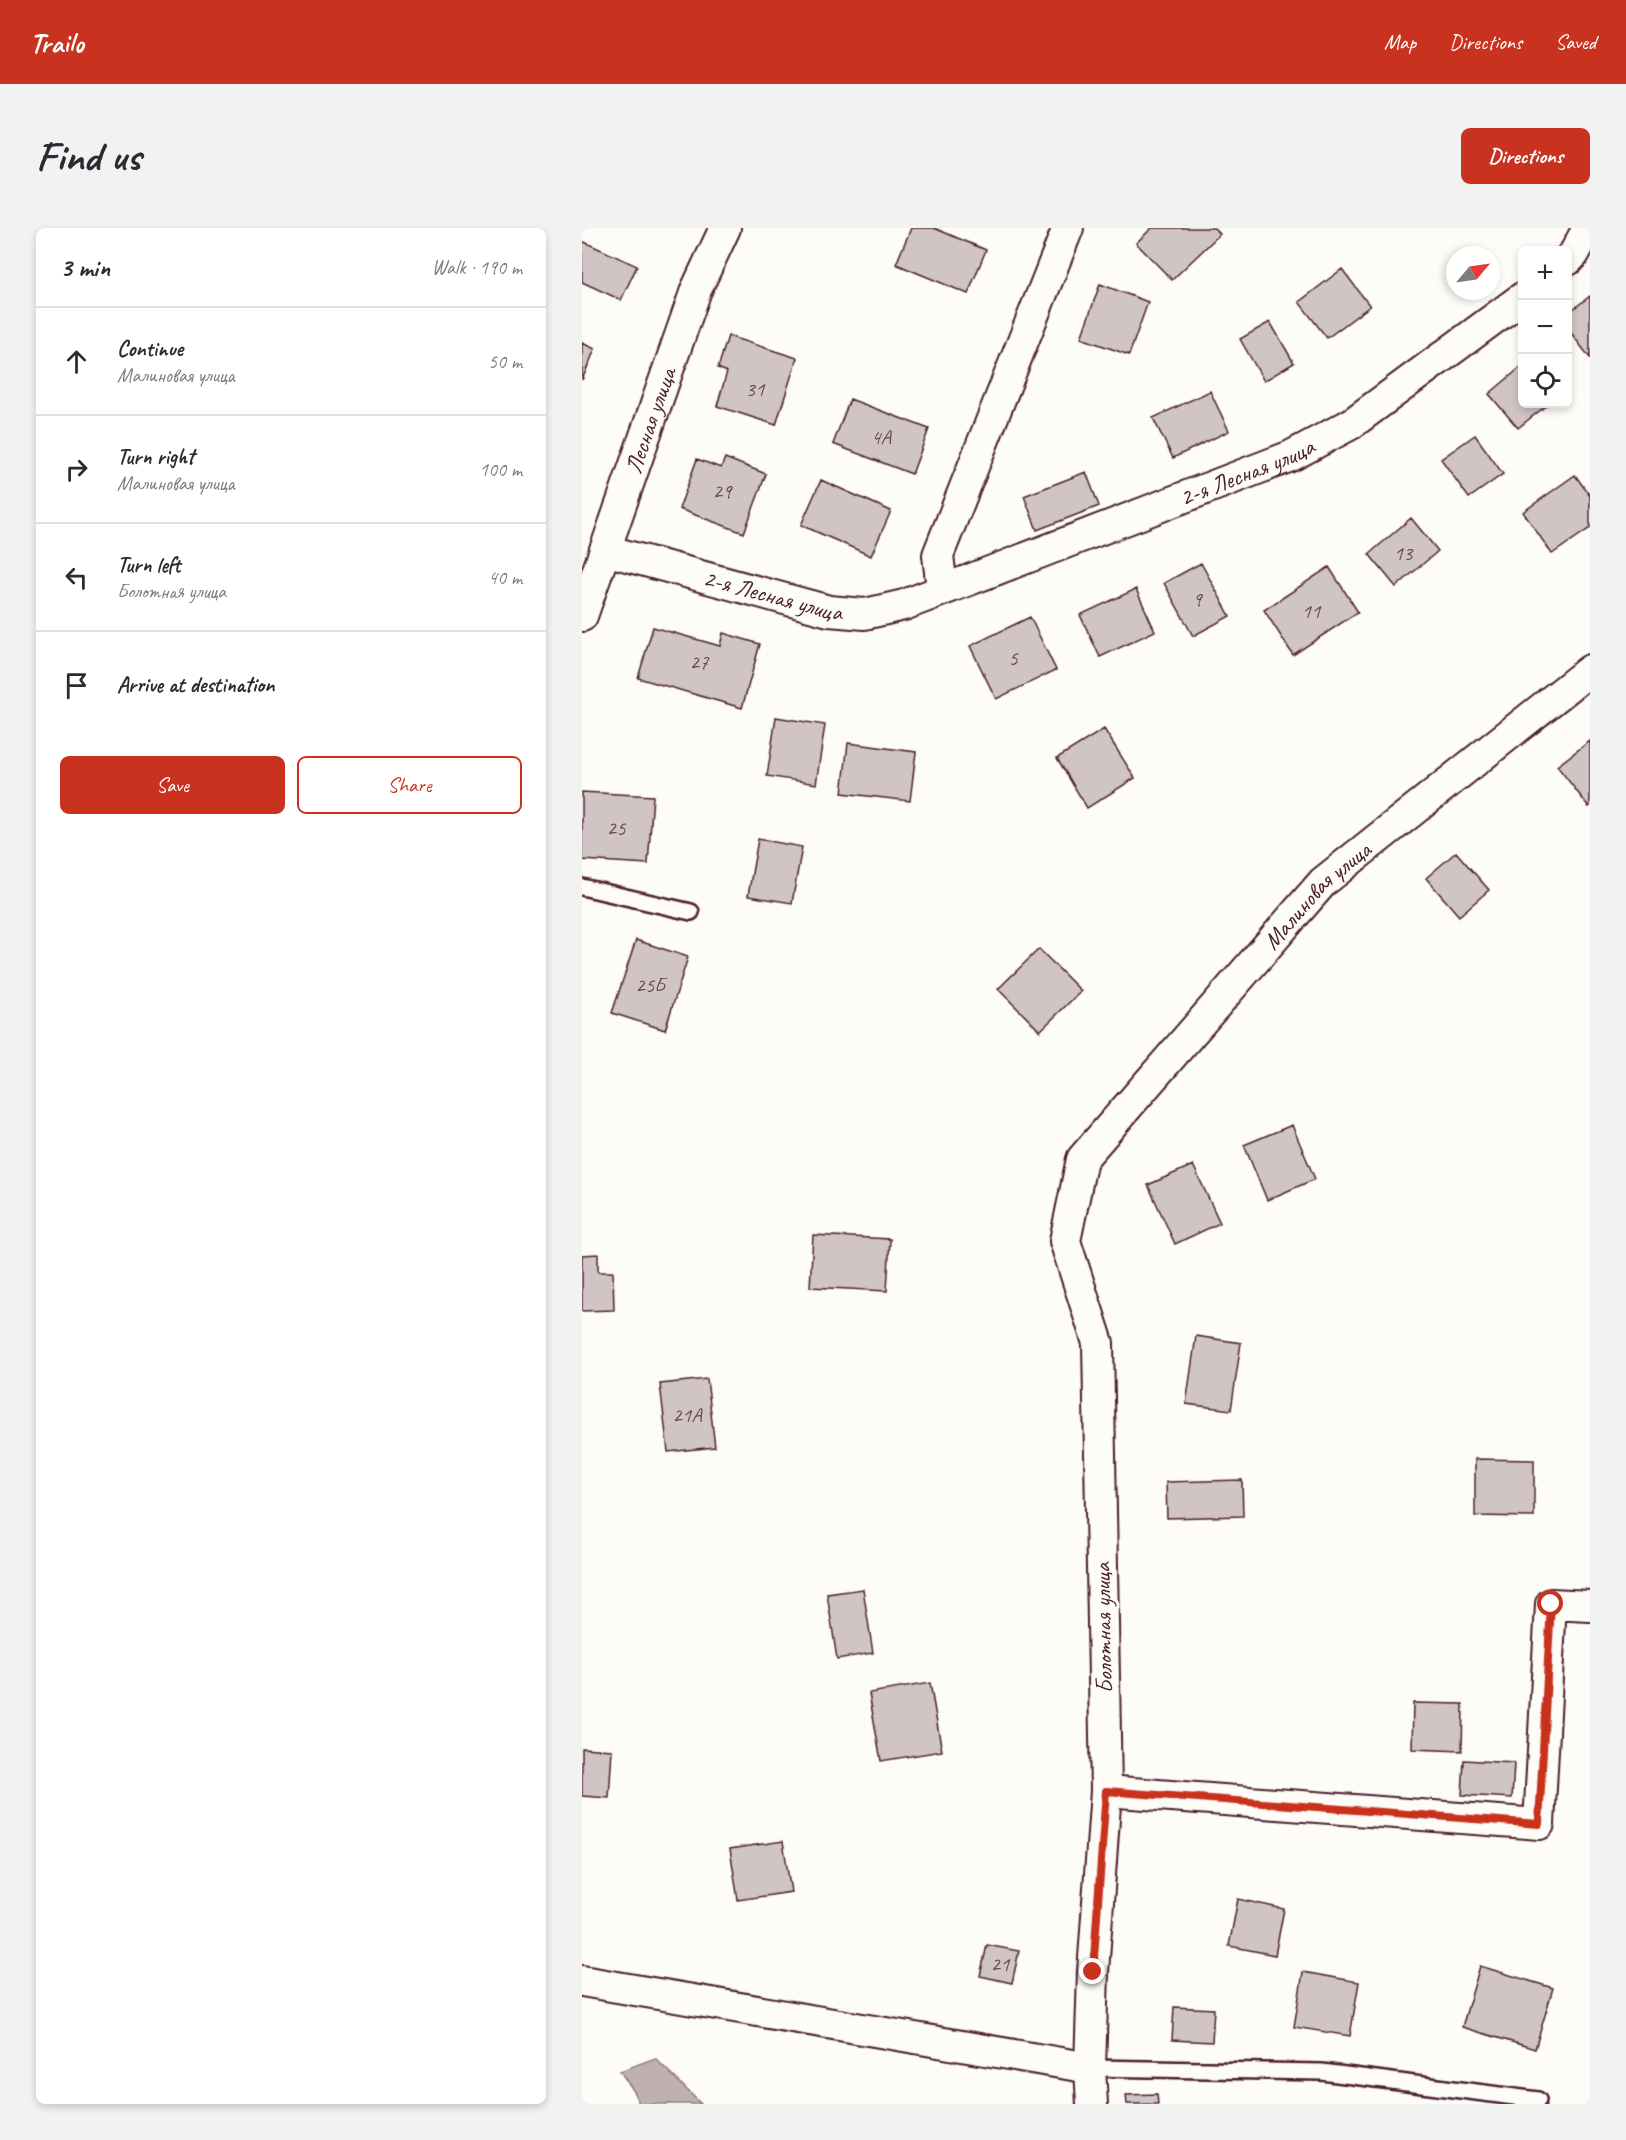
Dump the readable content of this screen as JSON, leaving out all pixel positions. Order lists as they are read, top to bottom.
{
  "streets": {
    "street": [
      "Лесная улица",
      "2-я Лесная улица",
      "Малиновая улица",
      "Болотная улица"
    ]
  },
  "crossings": [
    ["Лесная улица", "2-я Лесная улица"],
    ["Малиновая улица", "Болотная улица"]
  ],
  "house_numbers": [
    "31",
    "4А",
    "29",
    "13",
    "9",
    "11",
    "5",
    "27",
    "25",
    "25Б",
    "21А",
    "21"
  ],
  "north": "top right",
  "page": {
    "header": "Trailo",
    "nav": ["Map", "Directions", "Saved"],
    "buttons": [
      "Directions",
      ["Save", "Share"]
    ],
    "title": "Find us",
    "heading": ["3 min", "Walk · 190 m"],
    "map_buttons": ["+", "−"],
    "list": [
      ["Continue", "Малиновая улица", "50 m"],
      ["Turn right", "Малиновая улица", "100 m"],
      ["Turn left", "Болотная улица", "40 m"],
      "Arrive at destination"
    ]
  }
}
